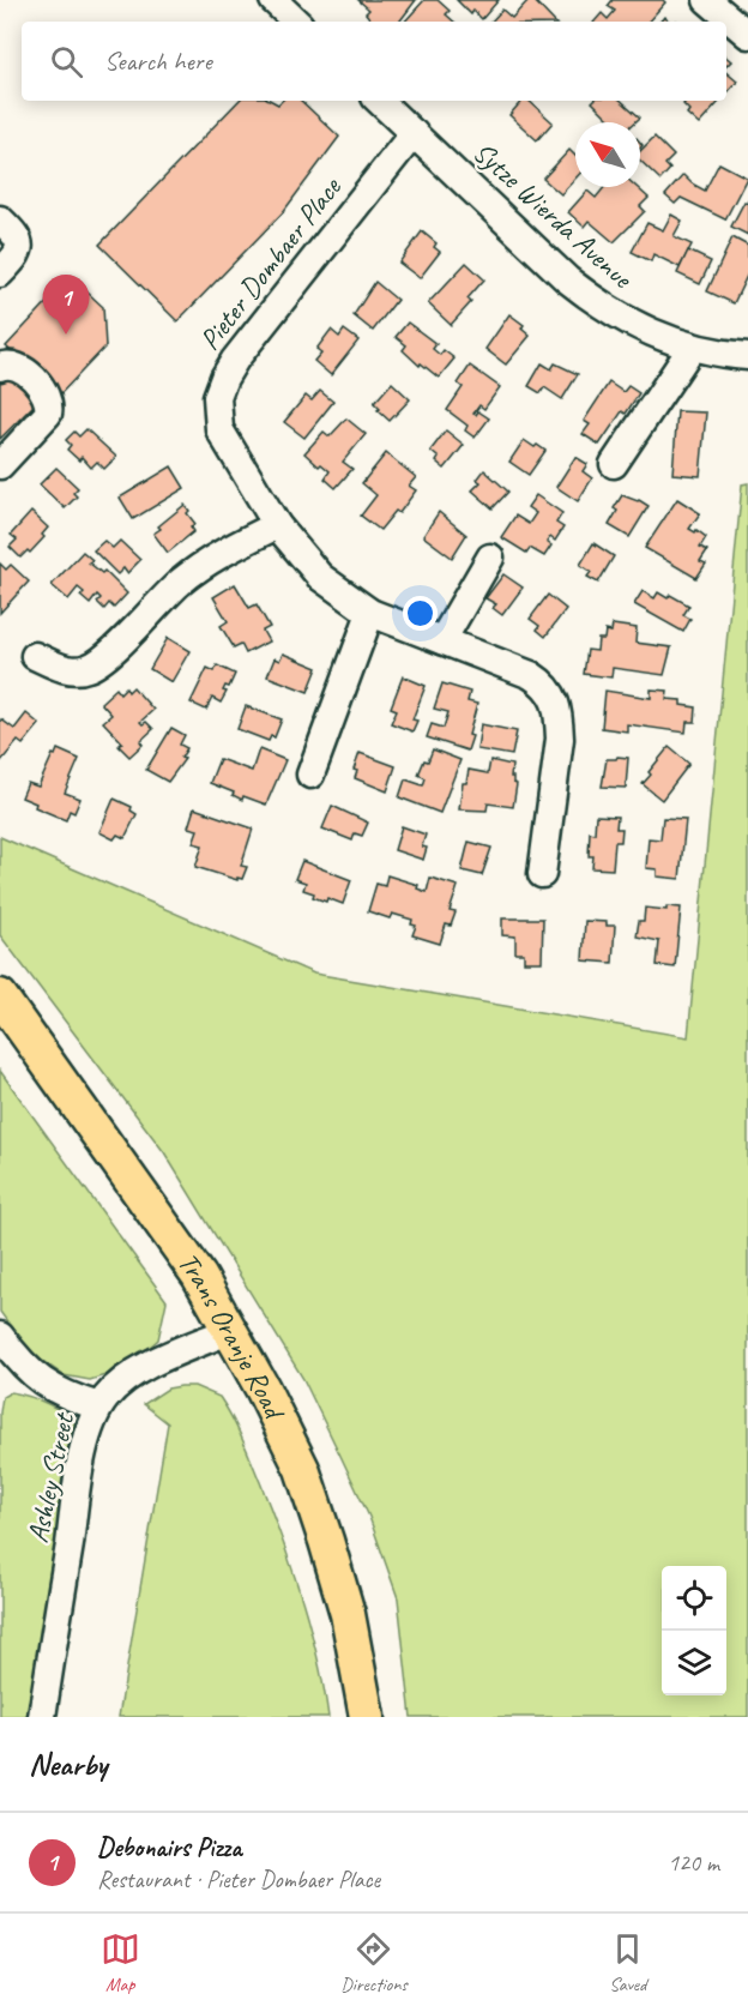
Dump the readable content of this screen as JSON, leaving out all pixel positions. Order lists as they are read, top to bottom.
{
  "streets": {
    "main road": ["Trans Oranje Road"],
    "street": ["Sytze Wierda Avenue", "Pieter Dombaer Place", "Ashley Street"]
  },
  "crossings": [
    ["Sytze Wierda Avenue", "Pieter Dombaer Place"],
    ["Trans Oranje Road", "Ashley Street"]
  ],
  "north": "top left",
  "page": {
    "search": "Search here",
    "pins": "1",
    "heading": "Nearby",
    "list": [
      {
        "mark": "1",
        "name": "Debonairs Pizza",
        "note": "Restaurant · Pieter Dombaer Place",
        "value": "120 m"
      }
    ],
    "nav": ["Map", "Directions", "Saved"]
  }
}
